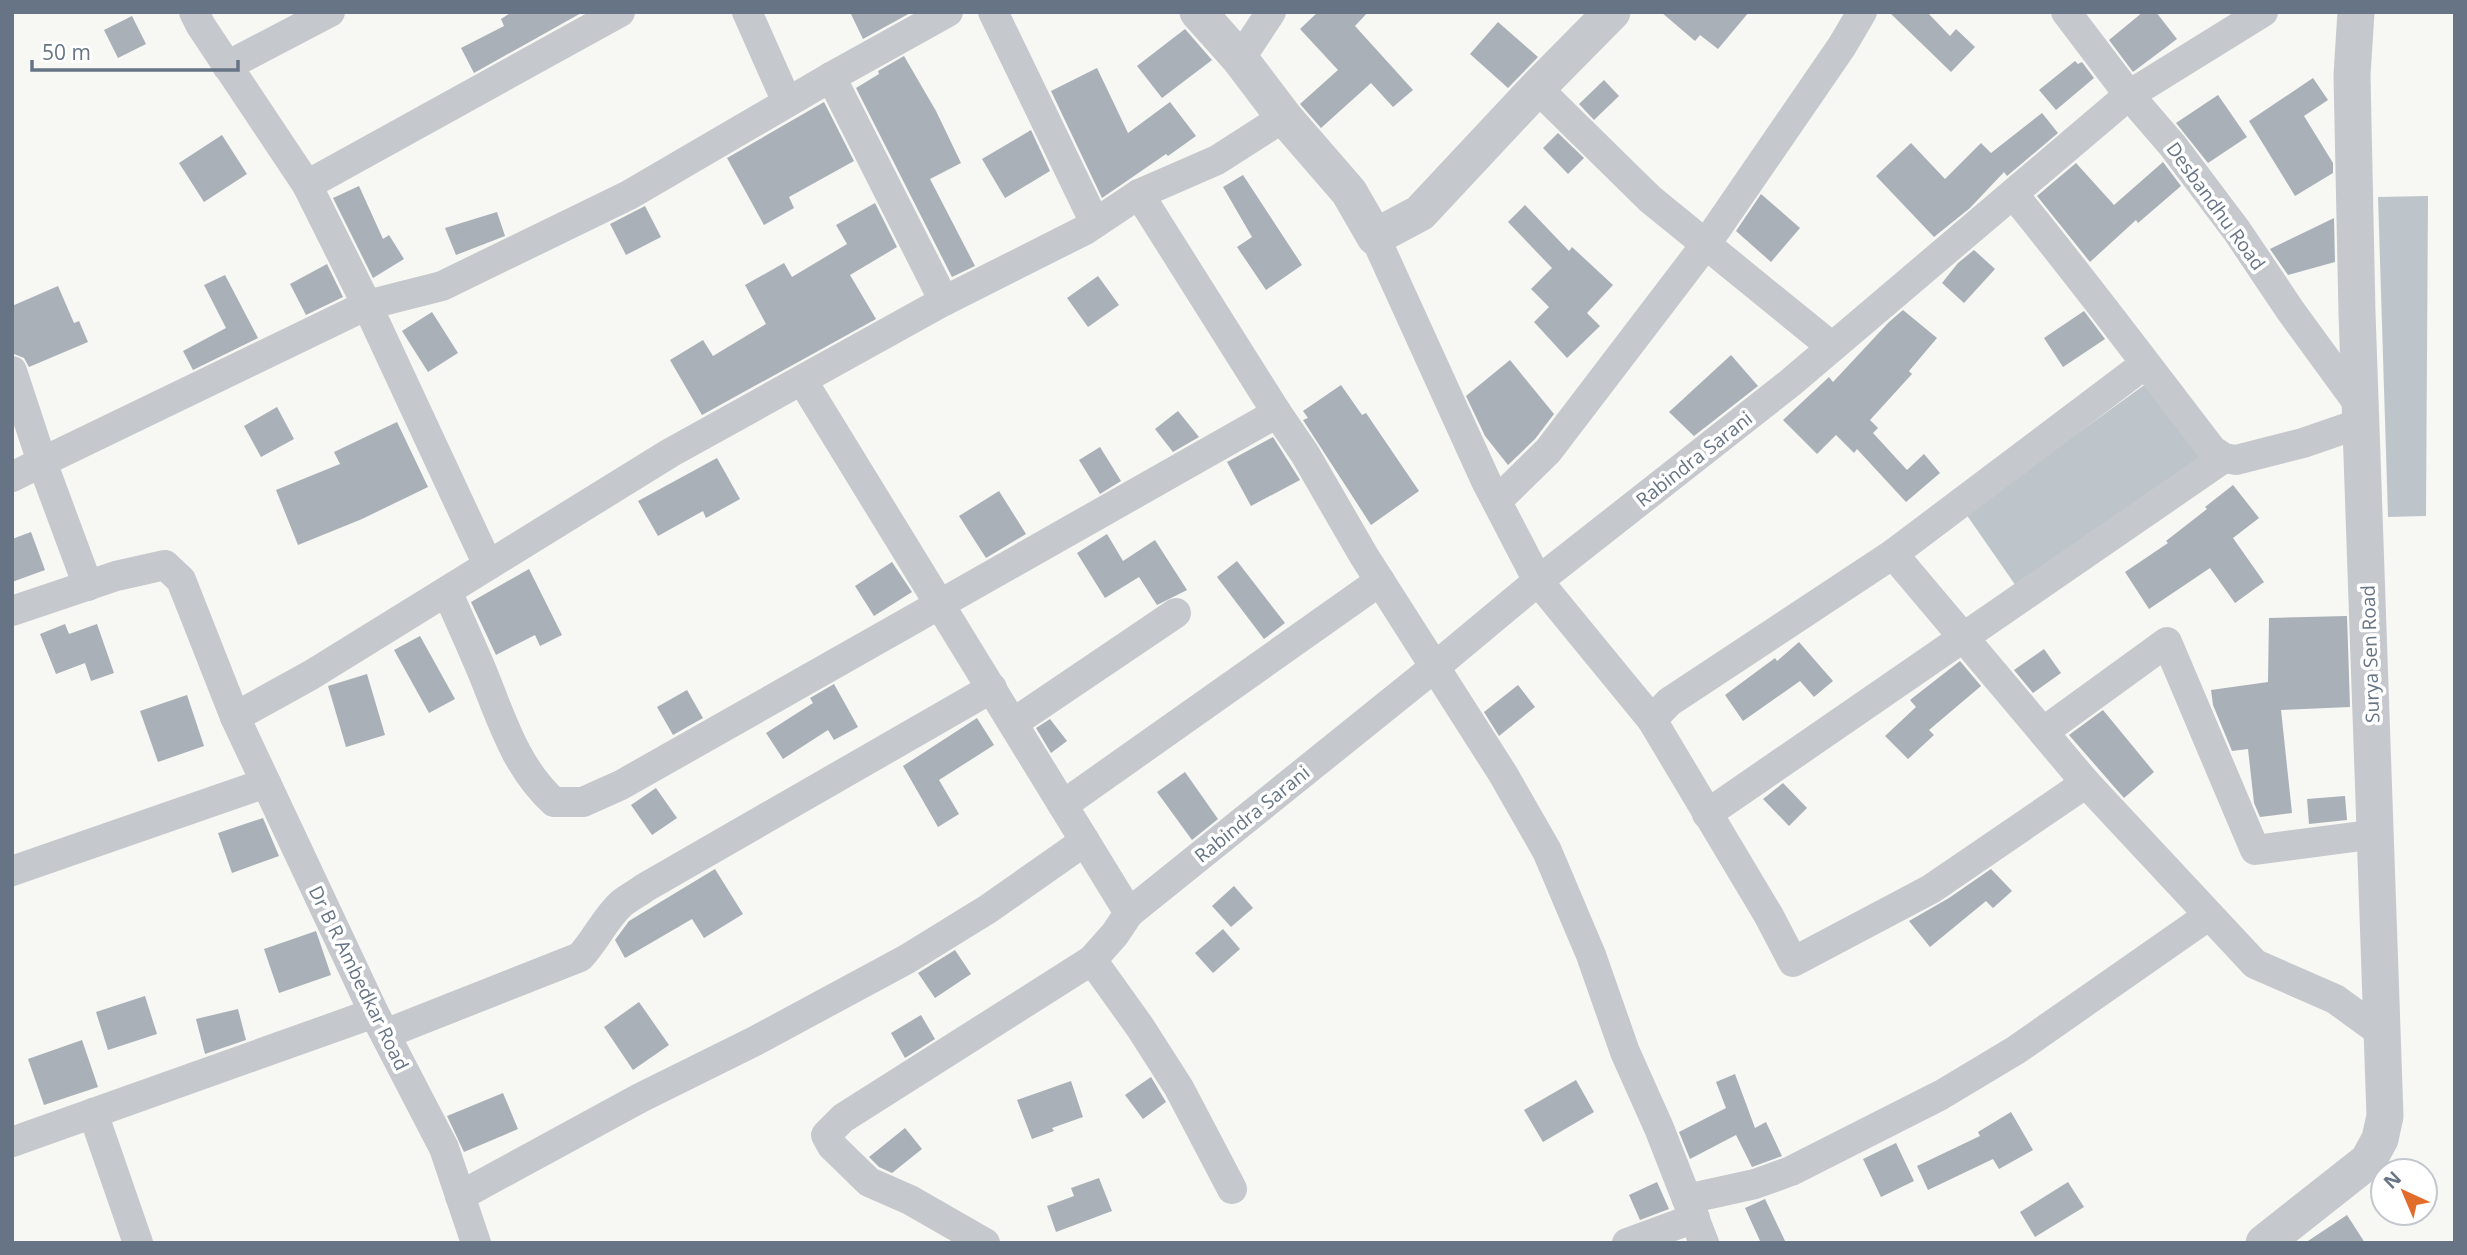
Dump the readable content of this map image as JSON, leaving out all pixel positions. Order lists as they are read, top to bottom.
{
  "streets": {
    "street": [
      "Desbandhu Road",
      "Rabindra Sarani",
      "Surya Sen Road",
      "Dr B R Ambedkar Road"
    ]
  },
  "crossings": [
    ["Desbandhu Road", "Rabindra Sarani"],
    ["Desbandhu Road", "Surya Sen Road"]
  ],
  "scale_bar": "50 m",
  "north": "top left"
}
